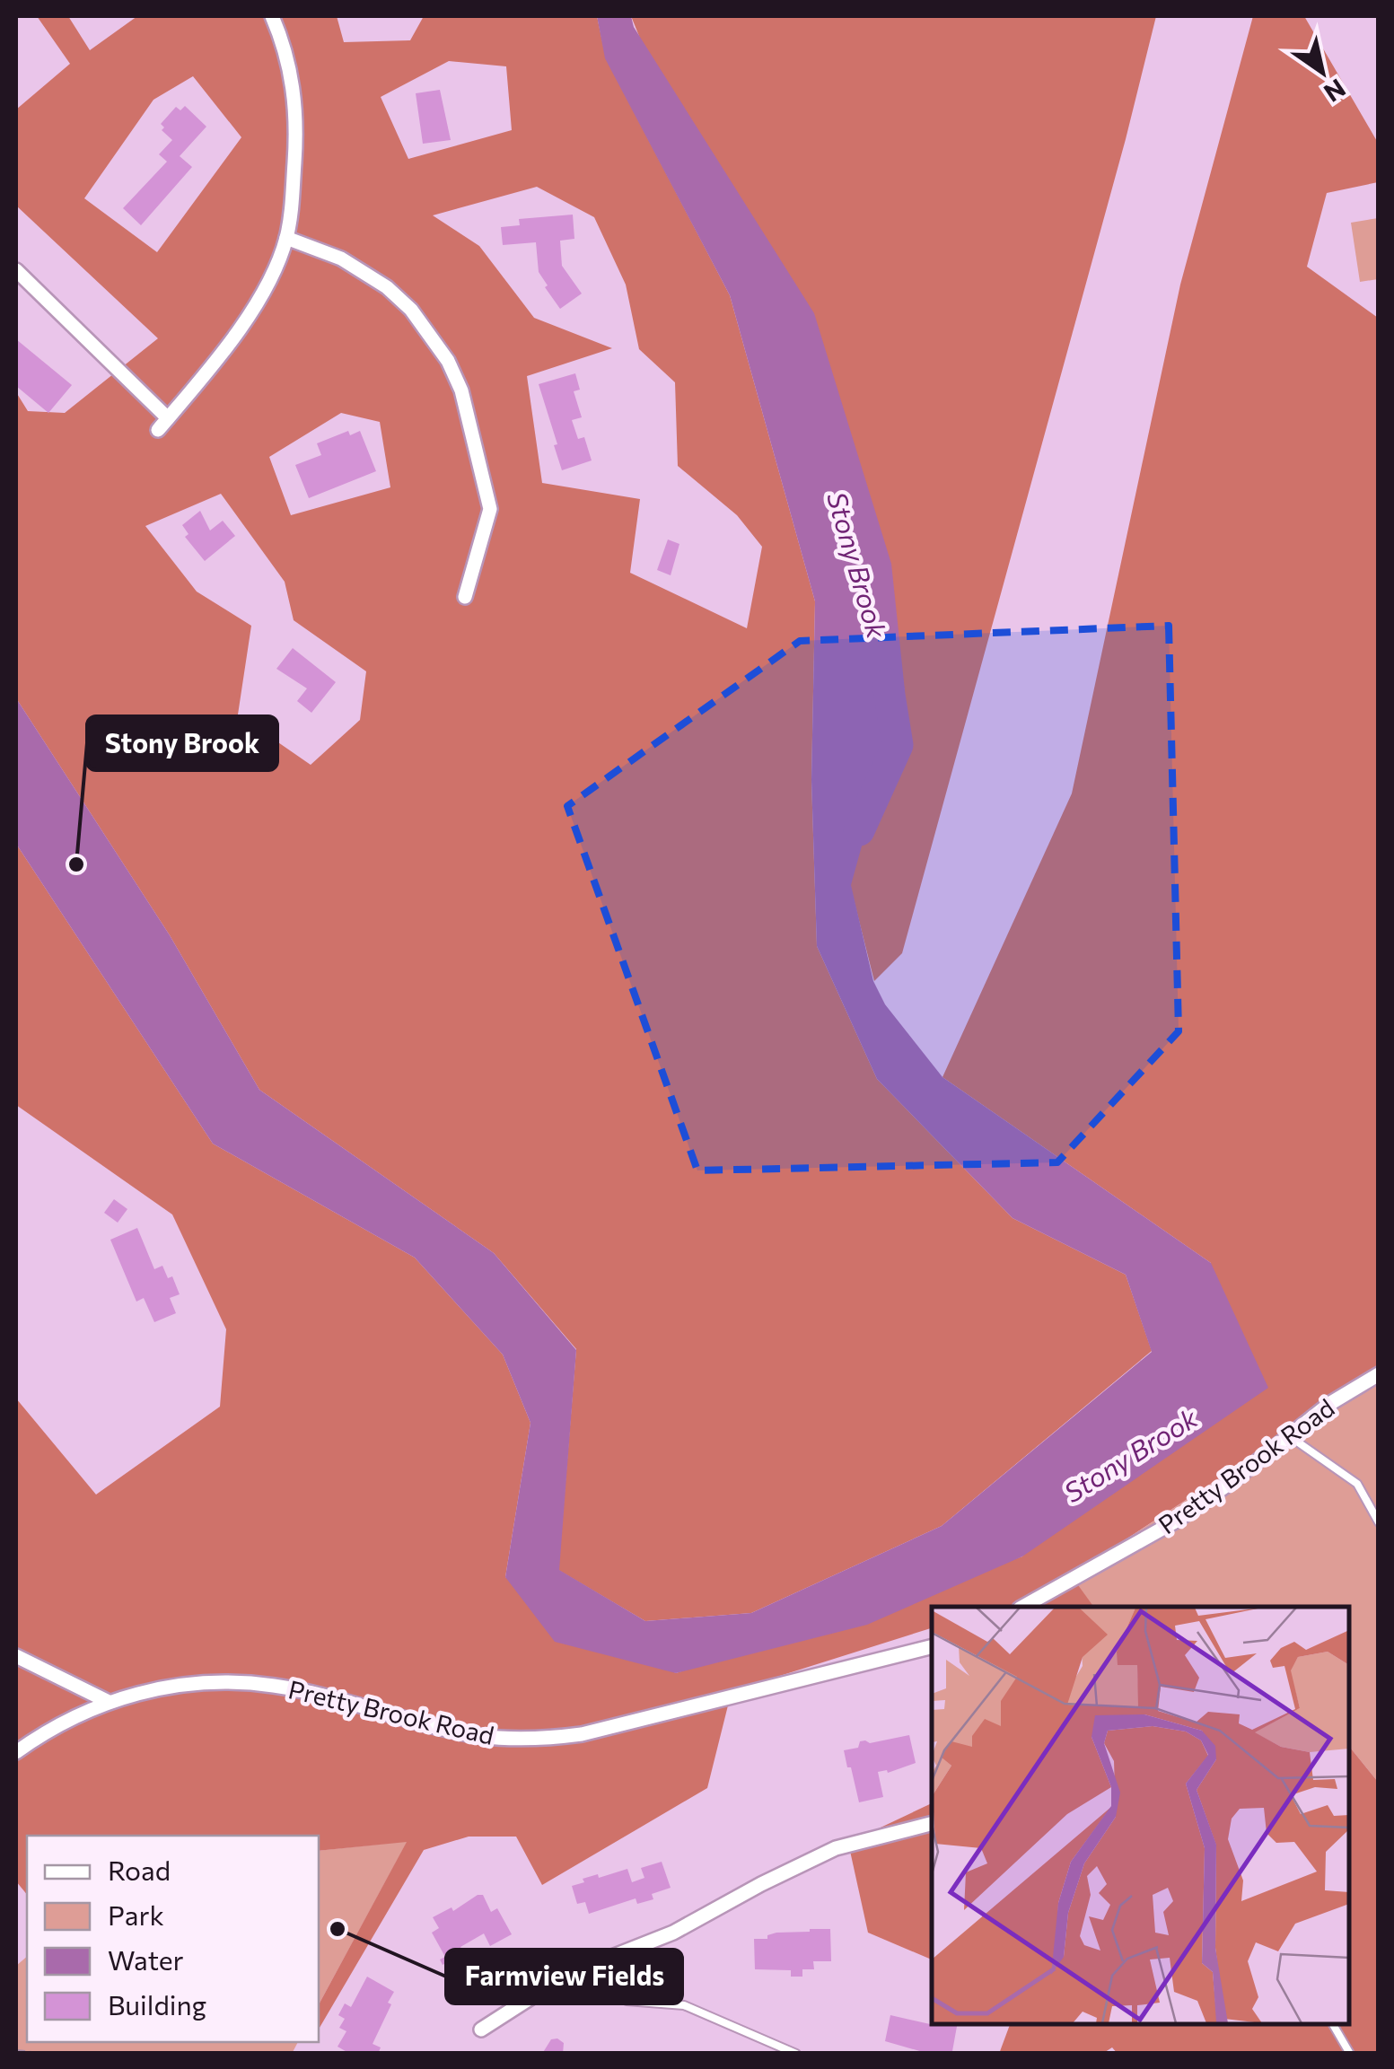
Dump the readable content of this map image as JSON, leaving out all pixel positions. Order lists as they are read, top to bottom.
{
  "streets": {
    "street": ["Pretty Brook Road"]
  },
  "water": ["Stony Brook"],
  "places": ["Stony Brook", "Farmview Fields"],
  "legend": [
    "Road",
    "Park",
    "Water",
    "Building"
  ],
  "north": "bottom right"
}
